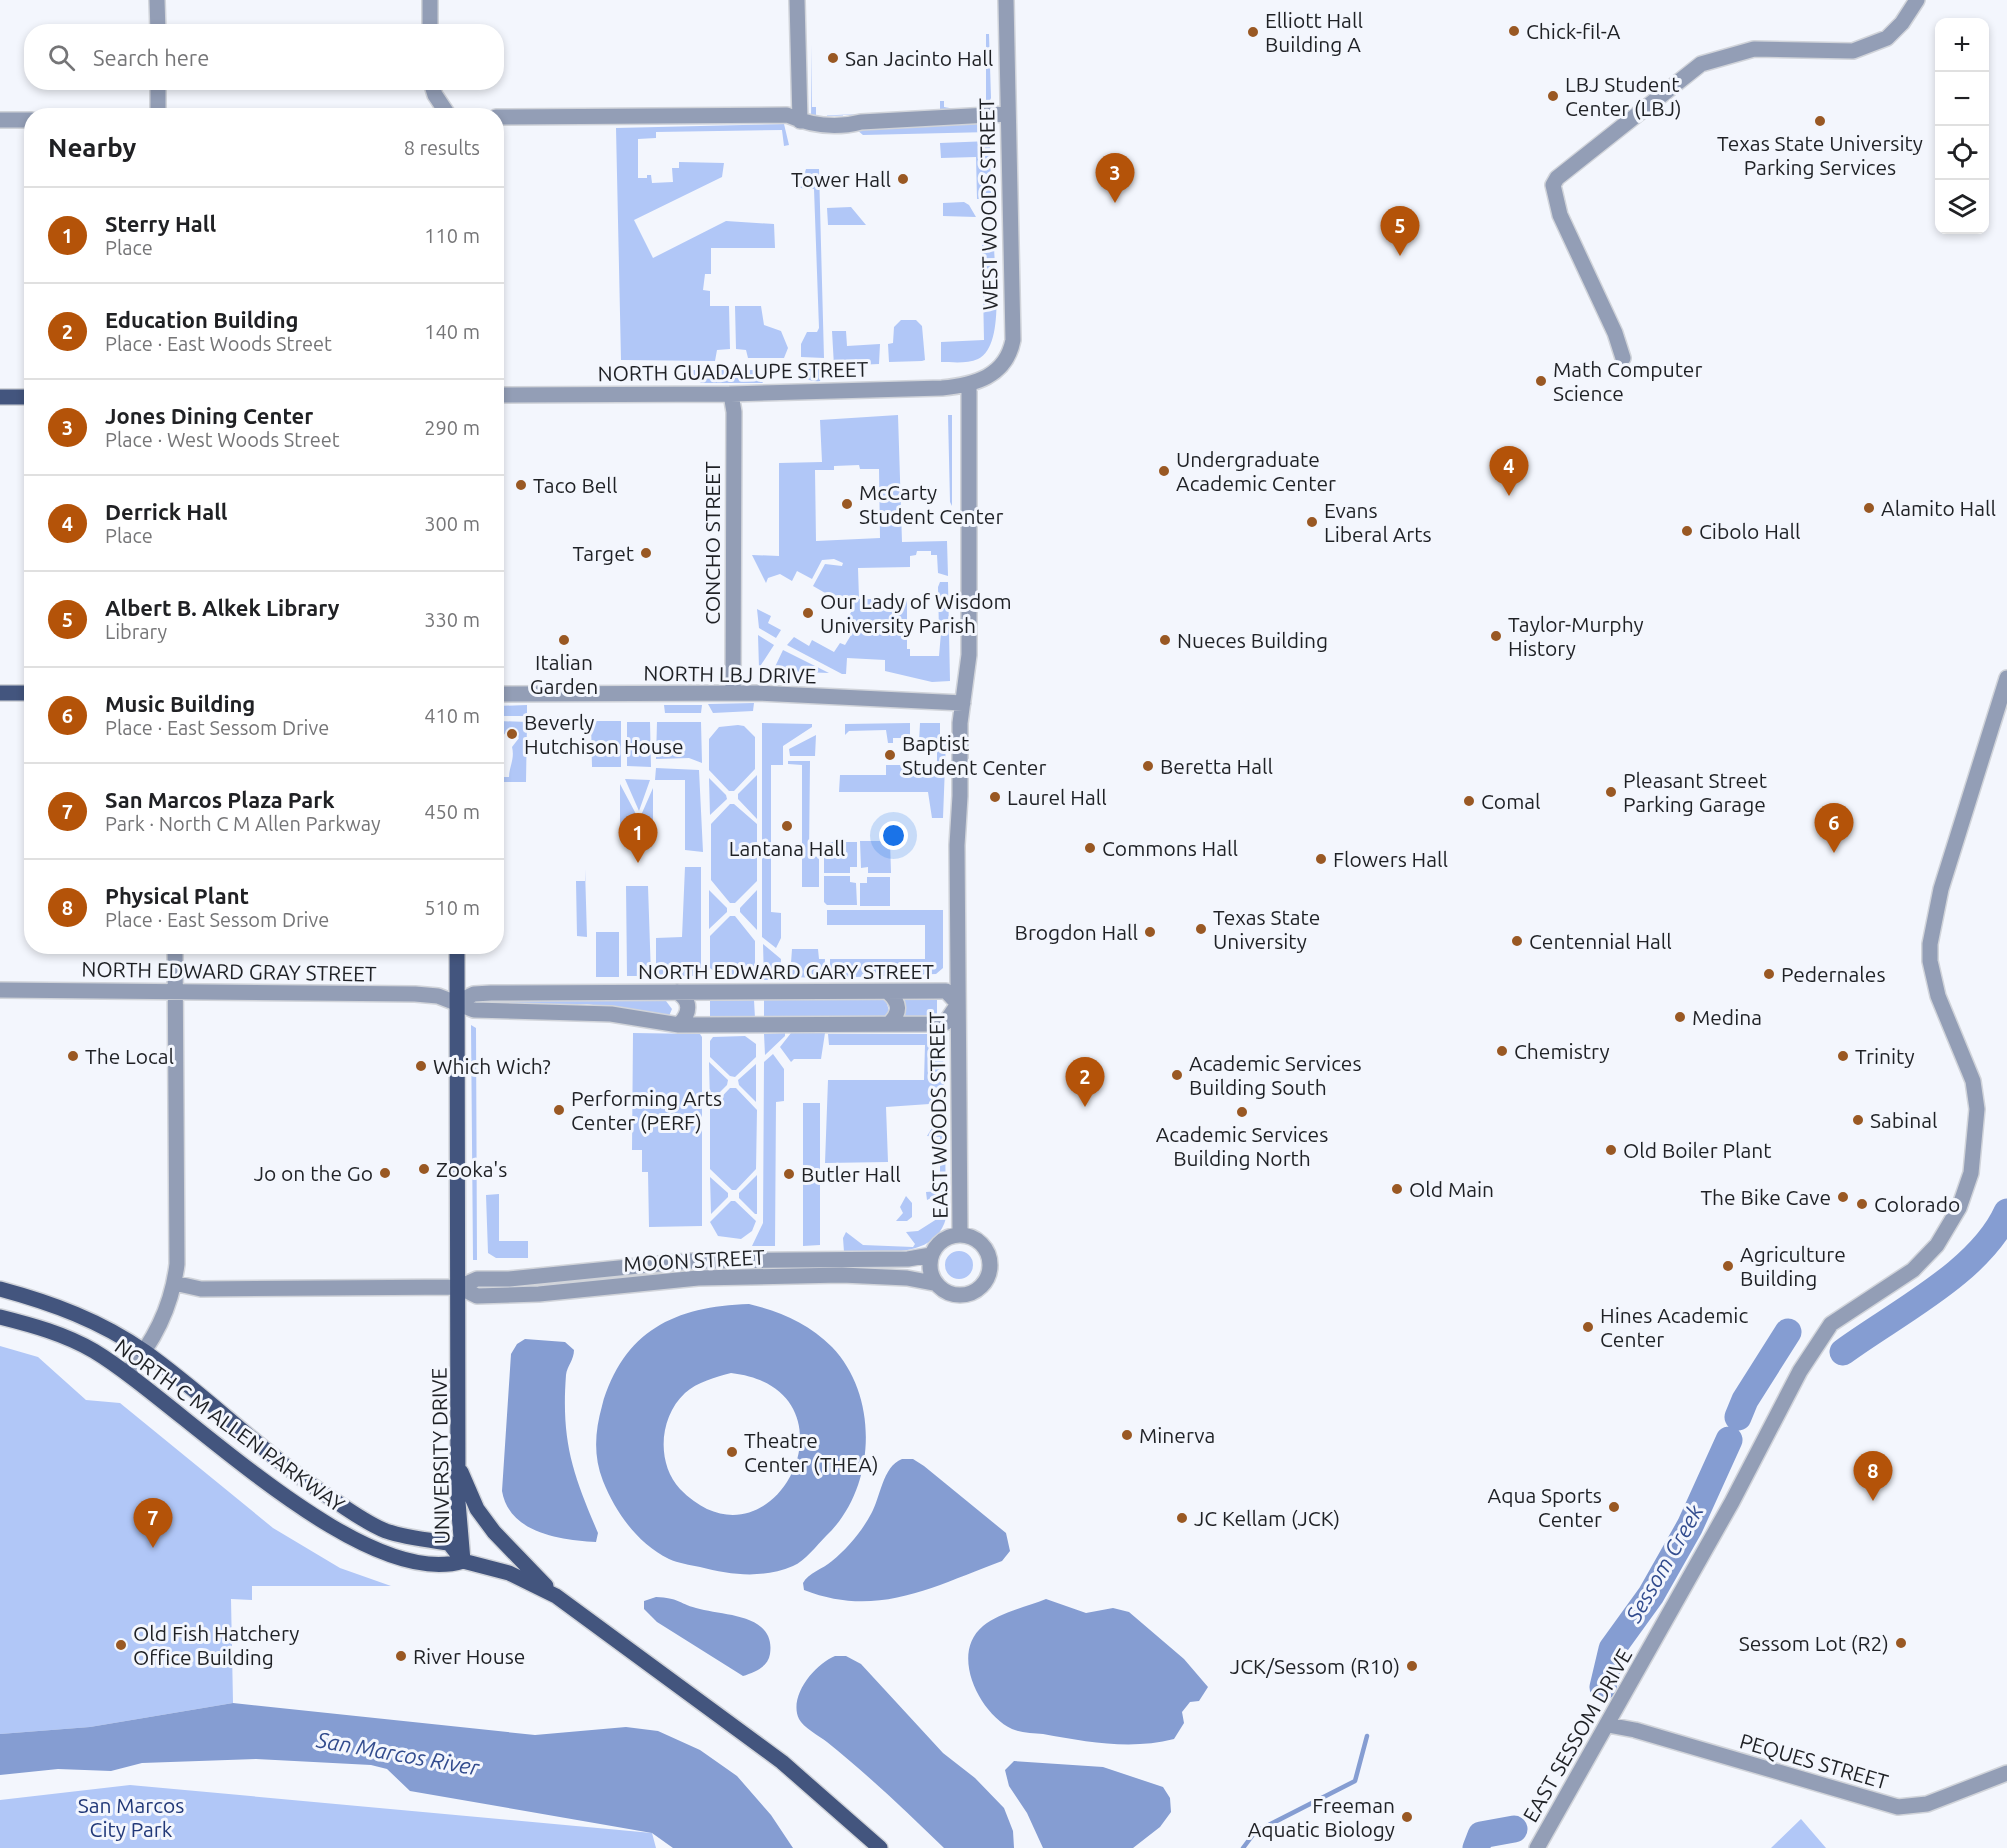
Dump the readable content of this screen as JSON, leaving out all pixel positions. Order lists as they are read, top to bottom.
{
  "streets": {
    "main road": ["NORTH C M ALLEN PARKWAY", "UNIVERSITY DRIVE"],
    "street": [
      "WEST WOODS STREET",
      "NORTH GUADALUPE STREET",
      "CONCHO STREET",
      "NORTH LBJ DRIVE",
      "NORTH EDWARD GRAY STREET",
      "NORTH EDWARD GARY STREET",
      "EAST WOODS STREET",
      "MOON STREET",
      "EAST SESSOM DRIVE",
      "PEQUES STREET"
    ]
  },
  "crossings": [
    ["WEST WOODS STREET", "NORTH GUADALUPE STREET"],
    ["WEST WOODS STREET", "EAST WOODS STREET"],
    ["NORTH GUADALUPE STREET", "CONCHO STREET"],
    ["NORTH GUADALUPE STREET", "EAST WOODS STREET"],
    ["CONCHO STREET", "NORTH LBJ DRIVE"],
    ["NORTH LBJ DRIVE", "EAST WOODS STREET"],
    ["NORTH EDWARD GRAY STREET", "NORTH EDWARD GARY STREET"],
    ["NORTH EDWARD GRAY STREET", "UNIVERSITY DRIVE"],
    ["NORTH EDWARD GARY STREET", "EAST WOODS STREET"],
    ["NORTH EDWARD GARY STREET", "UNIVERSITY DRIVE"],
    ["EAST WOODS STREET", "MOON STREET"],
    ["MOON STREET", "UNIVERSITY DRIVE"],
    ["NORTH C M ALLEN PARKWAY", "UNIVERSITY DRIVE"],
    ["EAST SESSOM DRIVE", "PEQUES STREET"]
  ],
  "water": ["Sessom Creek", "San Marcos River"],
  "parks": ["San Marcos City Park"],
  "places": [
    "Chick-fil-A",
    "Elliott Hall Building A",
    "San Jacinto Hall",
    "LBJ Student Center (LBJ)",
    "Texas State University Parking Services",
    "Tower Hall",
    "Math Computer Science",
    "Undergraduate Academic Center",
    "Taco Bell",
    "McCarty Student Center",
    "Alamito Hall",
    "Evans Liberal Arts",
    "Cibolo Hall",
    "Target",
    "Our Lady of Wisdom University Parish",
    "Taylor-Murphy History",
    "Italian Garden",
    "Nueces Building",
    "Beverly Hutchison House",
    "Baptist Student Center",
    "Beretta Hall",
    "Pleasant Street Parking Garage",
    "Laurel Hall",
    "Comal",
    "Lantana Hall",
    "Commons Hall",
    "Flowers Hall",
    "Texas State University",
    "Brogdon Hall",
    "Centennial Hall",
    "Pedernales",
    "Medina",
    "Chemistry",
    "The Local",
    "Trinity",
    "Which Wich?",
    "Academic Services Building South",
    "Performing Arts Center (PERF)",
    "Academic Services Building North",
    "Sabinal",
    "Old Boiler Plant",
    "Zooka's",
    "Jo on the Go",
    "Butler Hall",
    "Old Main",
    "The Bike Cave",
    "Colorado",
    "Agriculture Building",
    "Hines Academic Center",
    "Minerva",
    "Theatre Center (THEA)",
    "Aqua Sports Center",
    "JC Kellam (JCK)",
    "Sessom Lot (R2)",
    "Old Fish Hatchery Office Building",
    "River House",
    "JCK/Sessom (R10)",
    "Freeman Aquatic Biology"
  ],
  "page": {
    "map_buttons": ["+", "−"],
    "search": "Search here",
    "heading": ["Nearby", "8 results"],
    "pins": [
      "3",
      "5",
      "4",
      "6",
      "1",
      "2",
      "8",
      "7"
    ],
    "list": [
      {
        "mark": "1",
        "name": "Sterry Hall",
        "note": "Place",
        "value": "110 m"
      },
      {
        "mark": "2",
        "name": "Education Building",
        "note": "Place · East Woods Street",
        "value": "140 m"
      },
      {
        "mark": "3",
        "name": "Jones Dining Center",
        "note": "Place · West Woods Street",
        "value": "290 m"
      },
      {
        "mark": "4",
        "name": "Derrick Hall",
        "note": "Place",
        "value": "300 m"
      },
      {
        "mark": "5",
        "name": "Albert B. Alkek Library",
        "note": "Library",
        "value": "330 m"
      },
      {
        "mark": "6",
        "name": "Music Building",
        "note": "Place · East Sessom Drive",
        "value": "410 m"
      },
      {
        "mark": "7",
        "name": "San Marcos Plaza Park",
        "note": "Park · North C M Allen Parkway",
        "value": "450 m"
      },
      {
        "mark": "8",
        "name": "Physical Plant",
        "note": "Place · East Sessom Drive",
        "value": "510 m"
      }
    ]
  }
}
